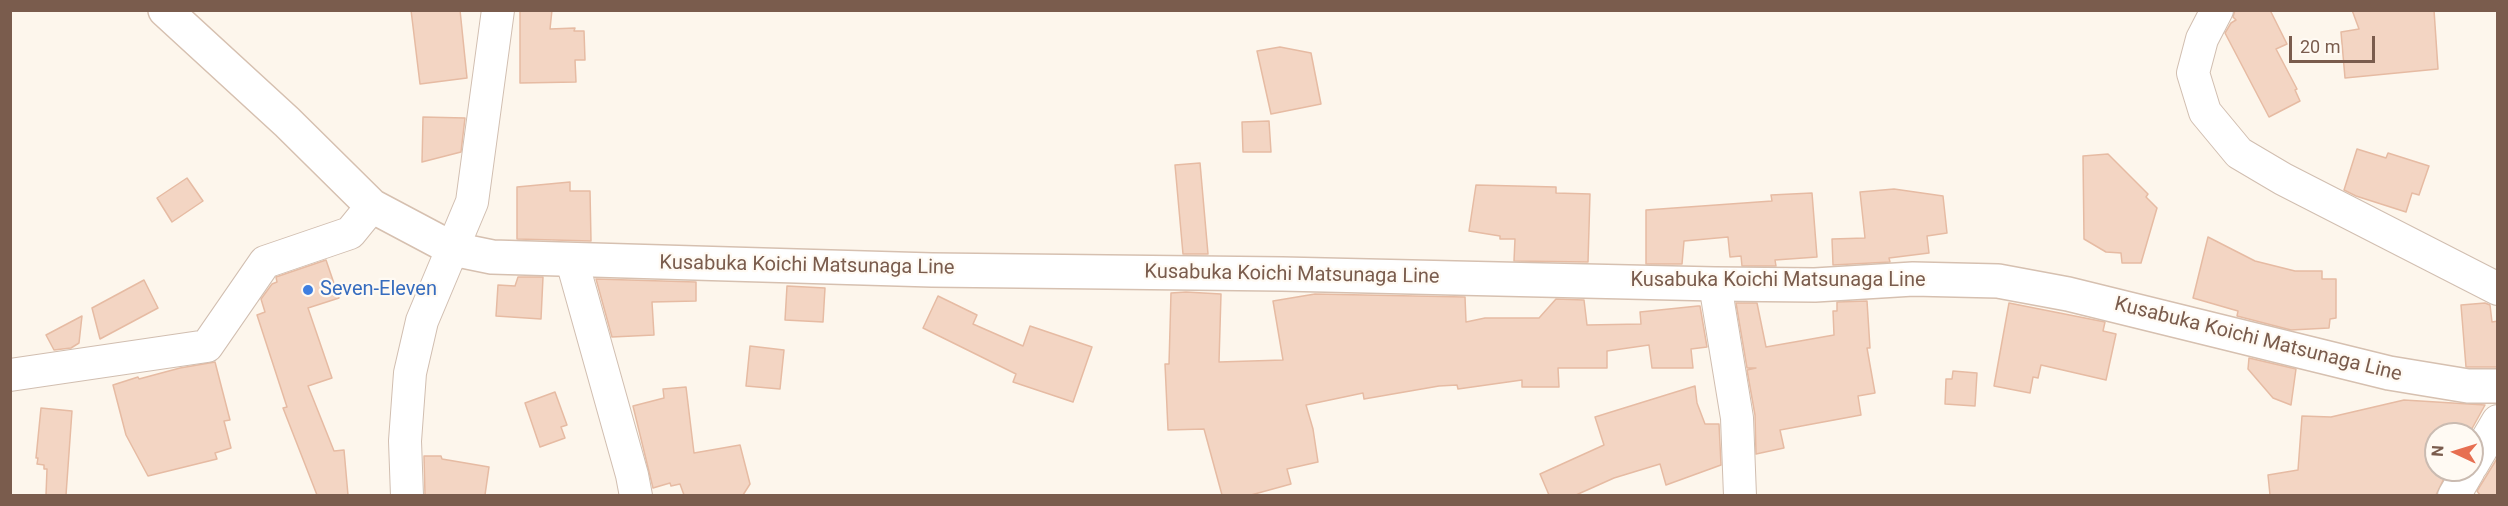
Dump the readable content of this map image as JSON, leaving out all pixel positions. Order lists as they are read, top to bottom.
{
  "streets": {
    "main road": ["Kusabuka Koichi Matsunaga Line"]
  },
  "places": ["Seven-Eleven"],
  "scale_bar": "20 m",
  "north": "left"
}
